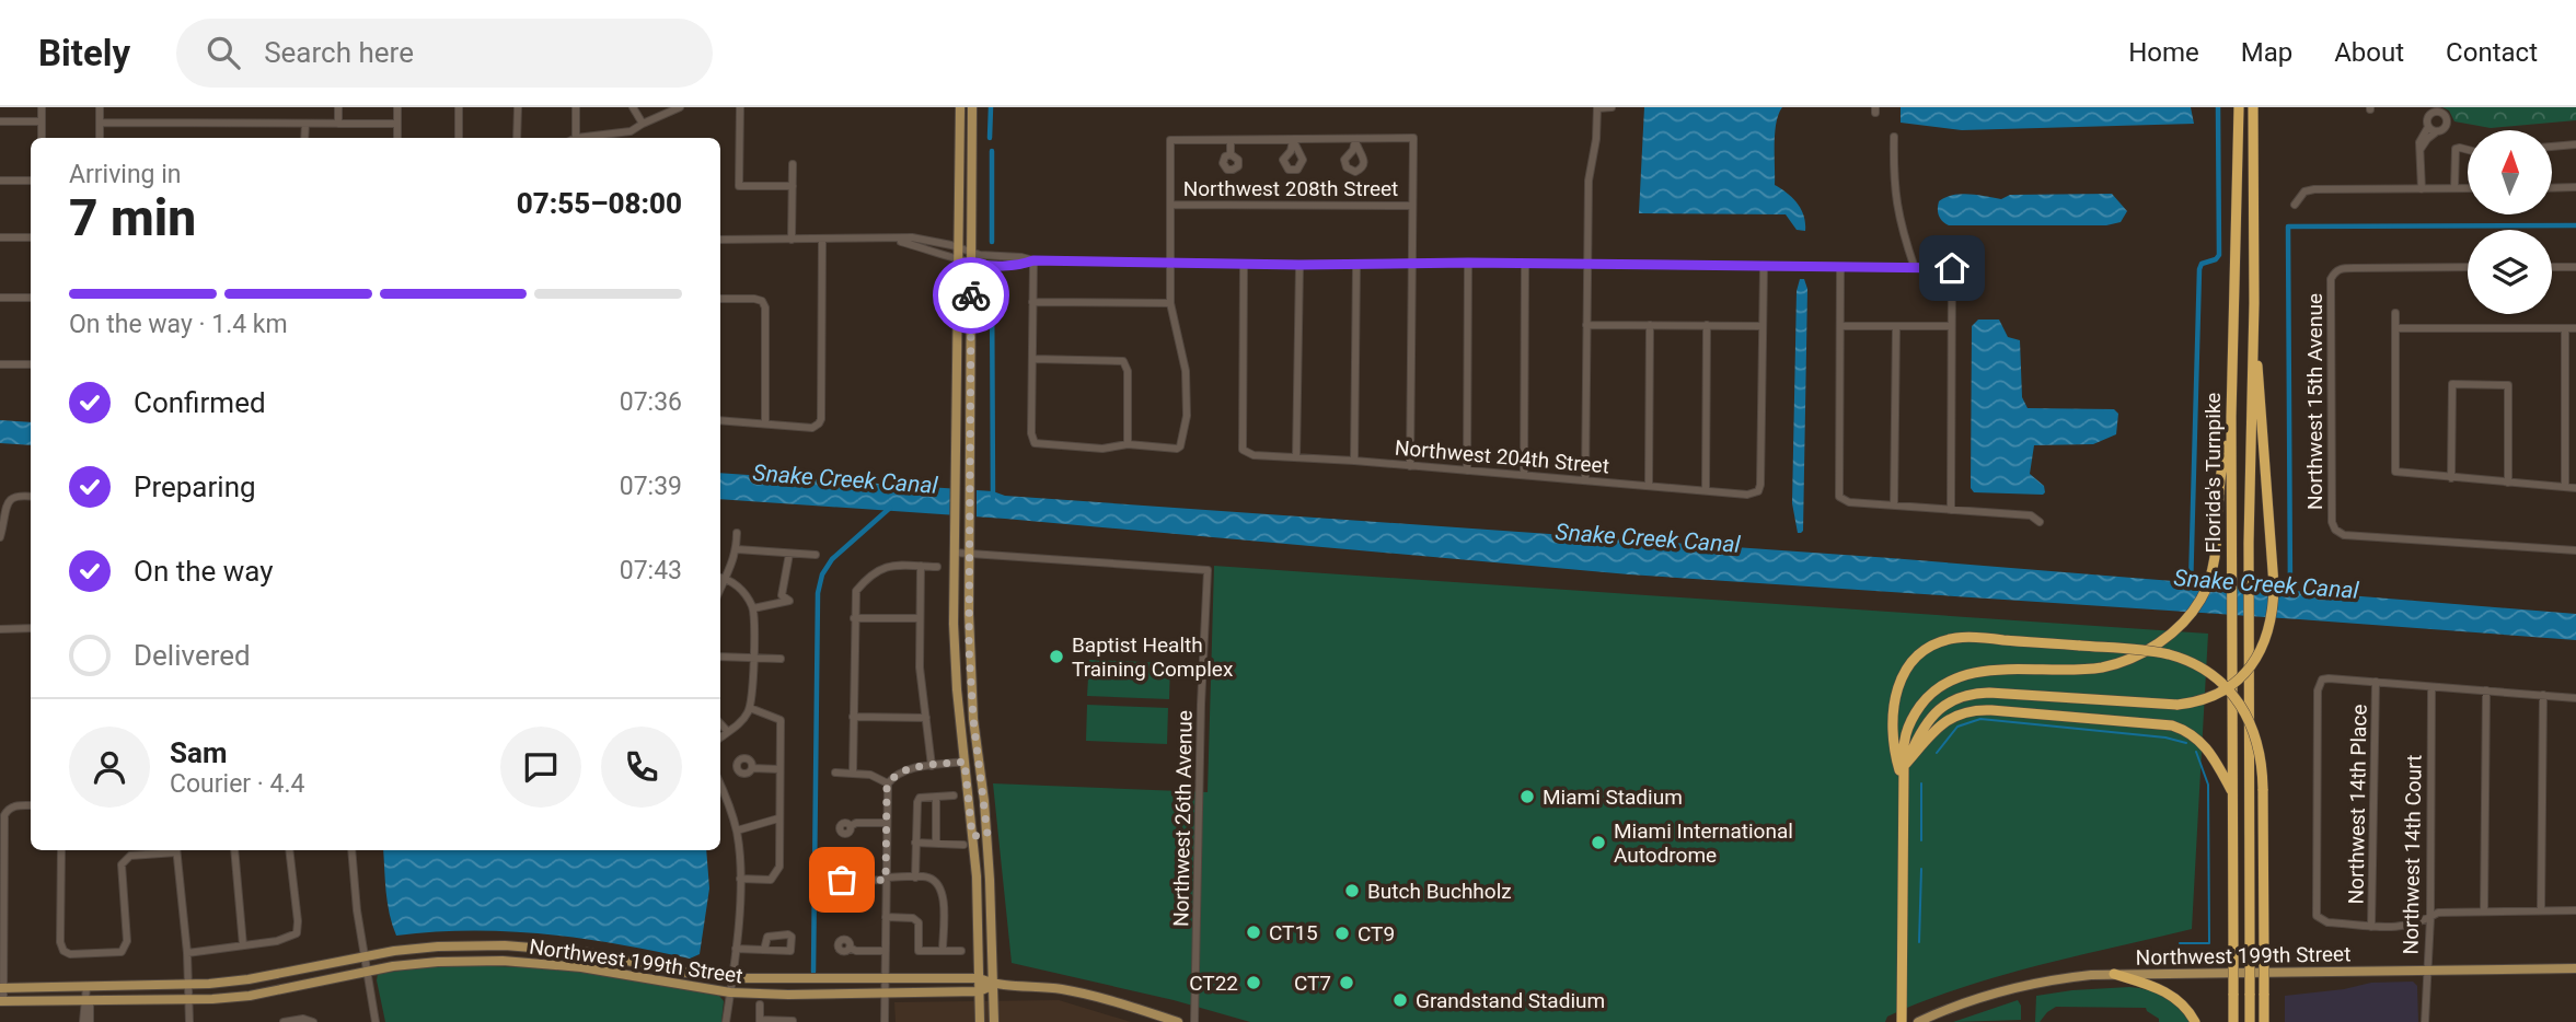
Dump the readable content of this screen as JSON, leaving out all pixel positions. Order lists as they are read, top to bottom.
{
  "streets": {
    "highway": ["Florida's Turnpike"],
    "main road": ["Northwest 199th Street"],
    "street": [
      "Northwest 208th Street",
      "Northwest 15th Avenue",
      "Northwest 204th Street",
      "Northwest 14th Place",
      "Northwest 26th Avenue",
      "Northwest 14th Court"
    ]
  },
  "crossings": [
    ["Northwest 14th Court", "Northwest 199th Street"]
  ],
  "water": ["Snake Creek Canal"],
  "places": [
    "Baptist Health Training Complex",
    "Miami Stadium",
    "Miami International Autodrome",
    "Butch Buchholz",
    "CT15",
    "CT9",
    "CT22",
    "CT7",
    "Grandstand Stadium"
  ],
  "north": "top",
  "page": {
    "header": "Bitely",
    "search": "Search here",
    "nav": [
      "Home",
      "Map",
      "About",
      "Contact"
    ],
    "heading": ["7 min", "Arriving in", "07:55–08:00"],
    "panel": ["Sam", "Courier · 4.4"],
    "bar": "On the way · 1.4 km",
    "list": [
      ["Confirmed", "07:36"],
      ["Preparing", "07:39"],
      ["On the way", "07:43"],
      "Delivered"
    ]
  }
}
